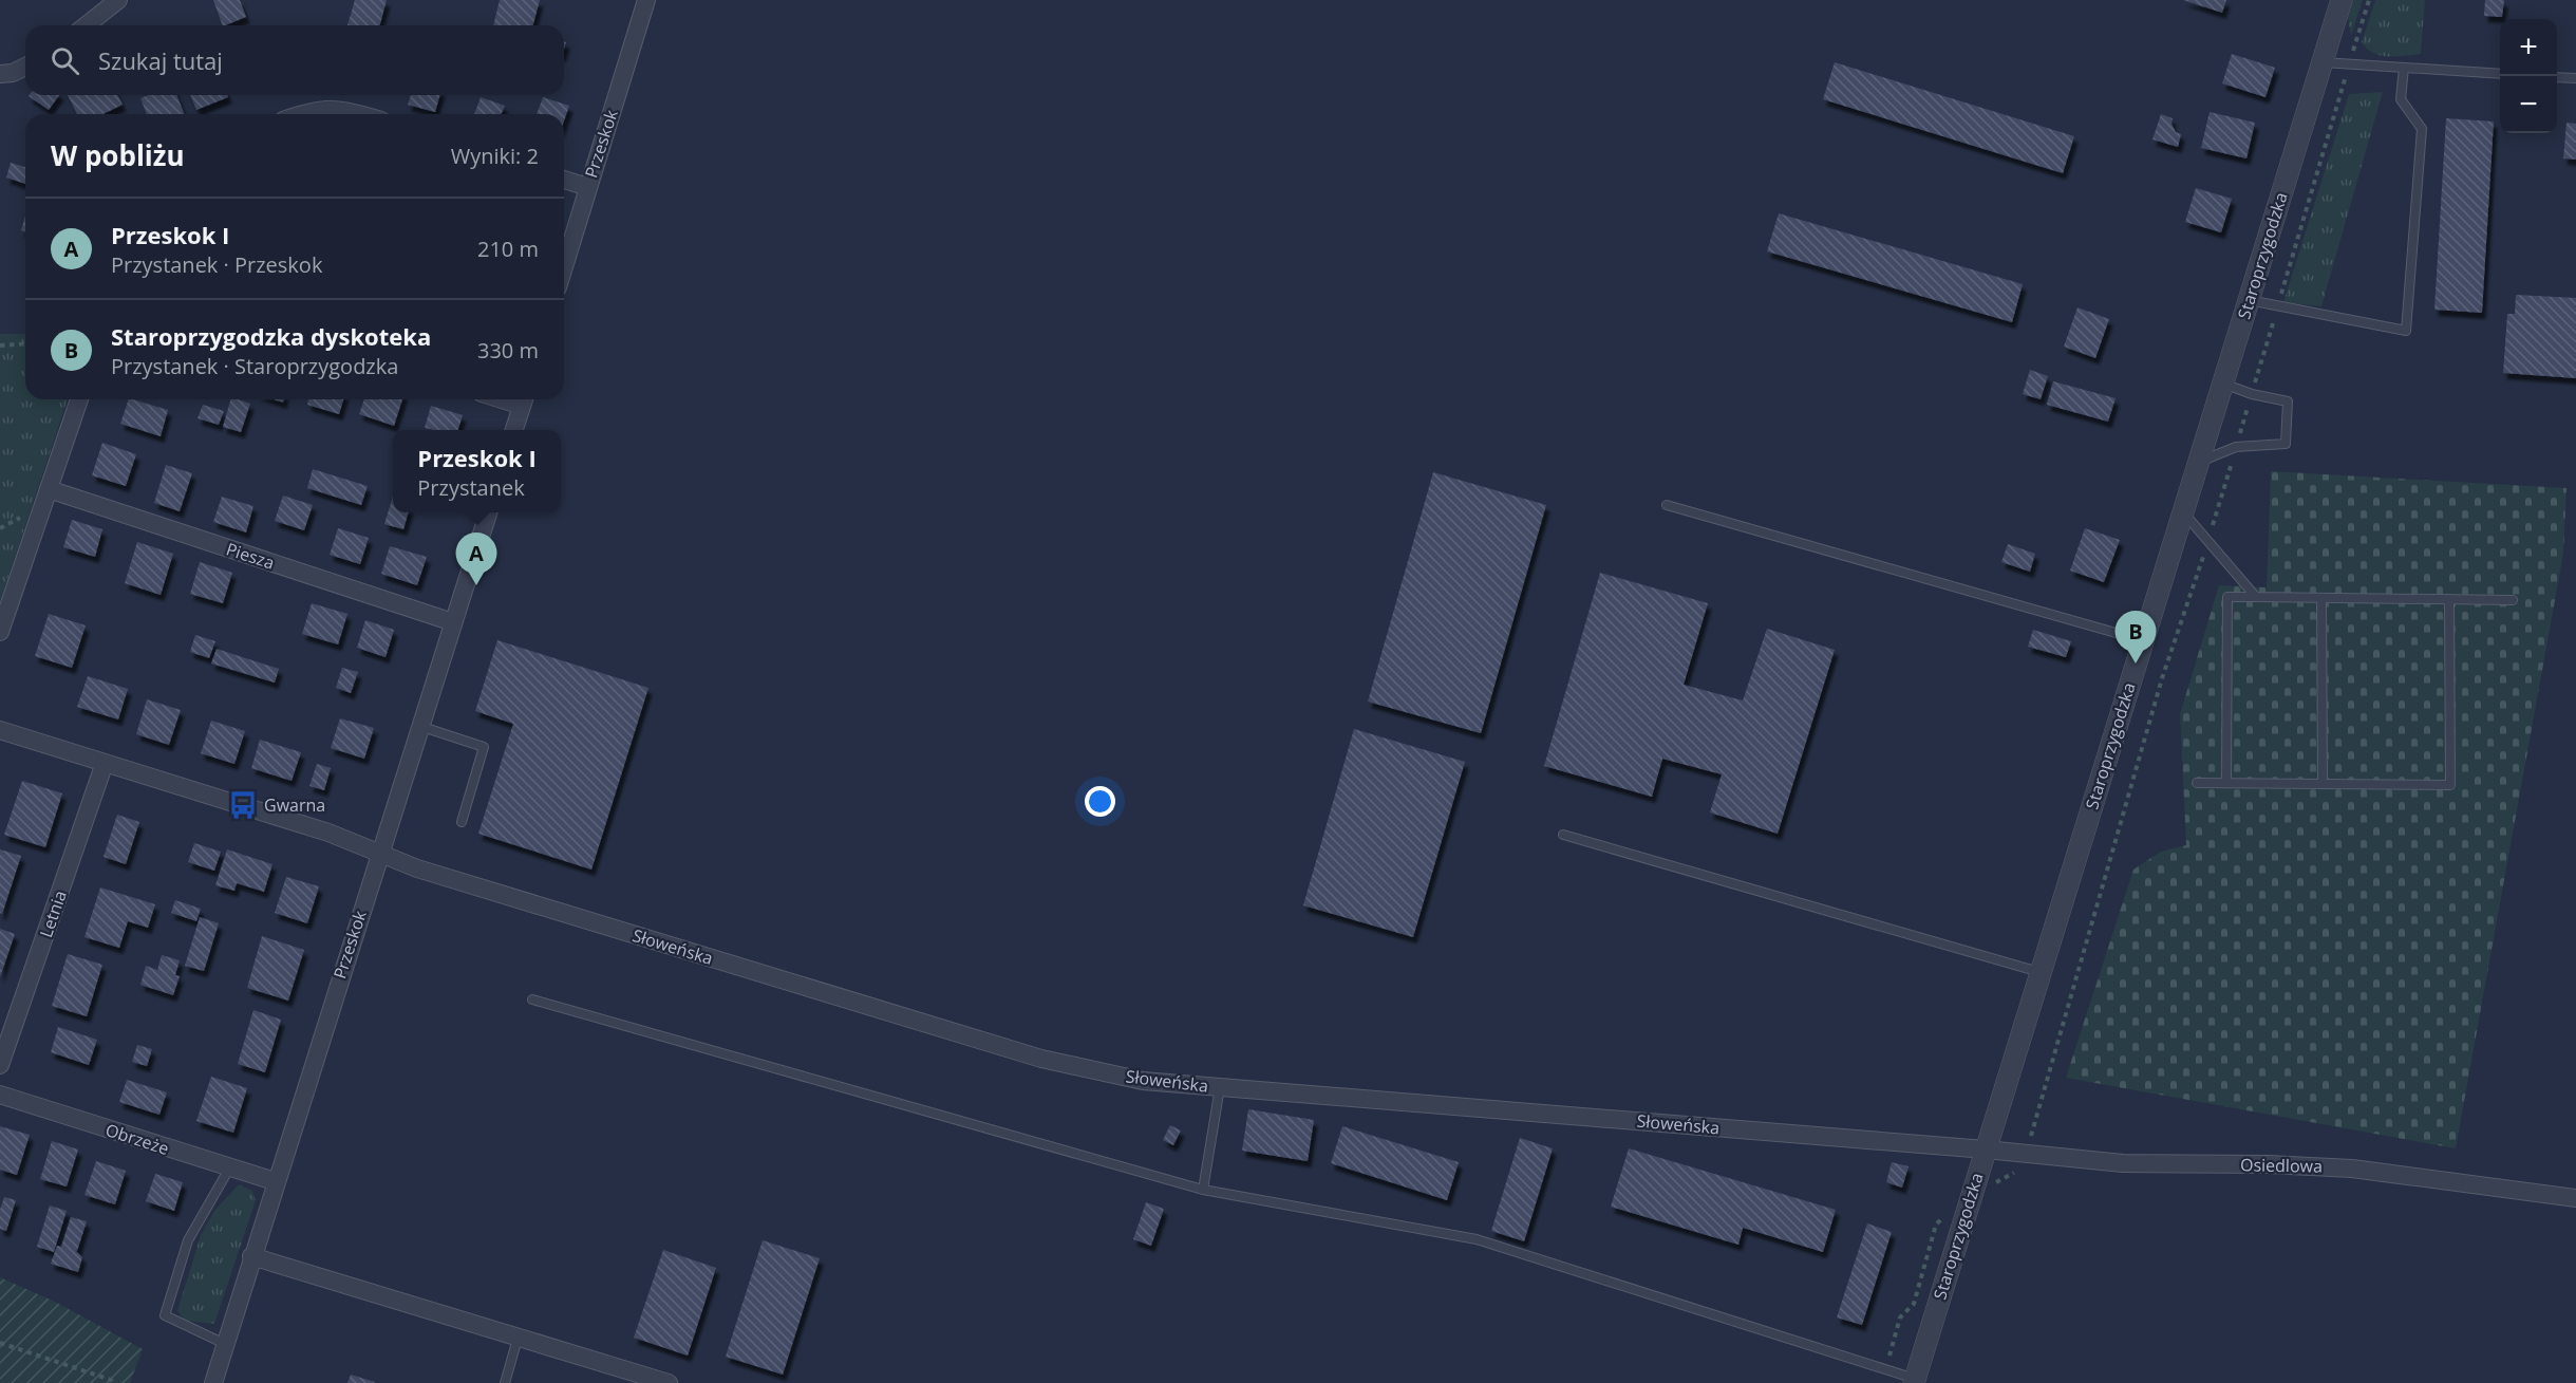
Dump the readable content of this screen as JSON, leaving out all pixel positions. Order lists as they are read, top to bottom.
{
  "streets": {
    "street": [
      "Przeskok",
      "Staroprzygodzka",
      "Piesza",
      "Letnia",
      "Słoweńska",
      "Obrzeże",
      "Osiedlowa"
    ]
  },
  "crossings": [
    ["Przeskok", "Piesza"],
    ["Przeskok", "Słoweńska"],
    ["Przeskok", "Obrzeże"],
    ["Staroprzygodzka", "Słoweńska"],
    ["Staroprzygodzka", "Osiedlowa"],
    ["Słoweńska", "Osiedlowa"]
  ],
  "places": {
    "bus stop": ["Gwarna"]
  },
  "page": {
    "map_buttons": ["+", "−"],
    "search": "Szukaj tutaj",
    "heading": ["W pobliżu", "Wyniki: 2"],
    "list": [
      {
        "mark": "A",
        "name": "Przeskok I",
        "note": "Przystanek · Przeskok",
        "value": "210 m"
      },
      {
        "mark": "B",
        "name": "Staroprzygodzka dyskoteka",
        "note": "Przystanek · Staroprzygodzka",
        "value": "330 m"
      }
    ],
    "popup": ["Przeskok I", "Przystanek"],
    "pins": ["A", "B"]
  }
}
